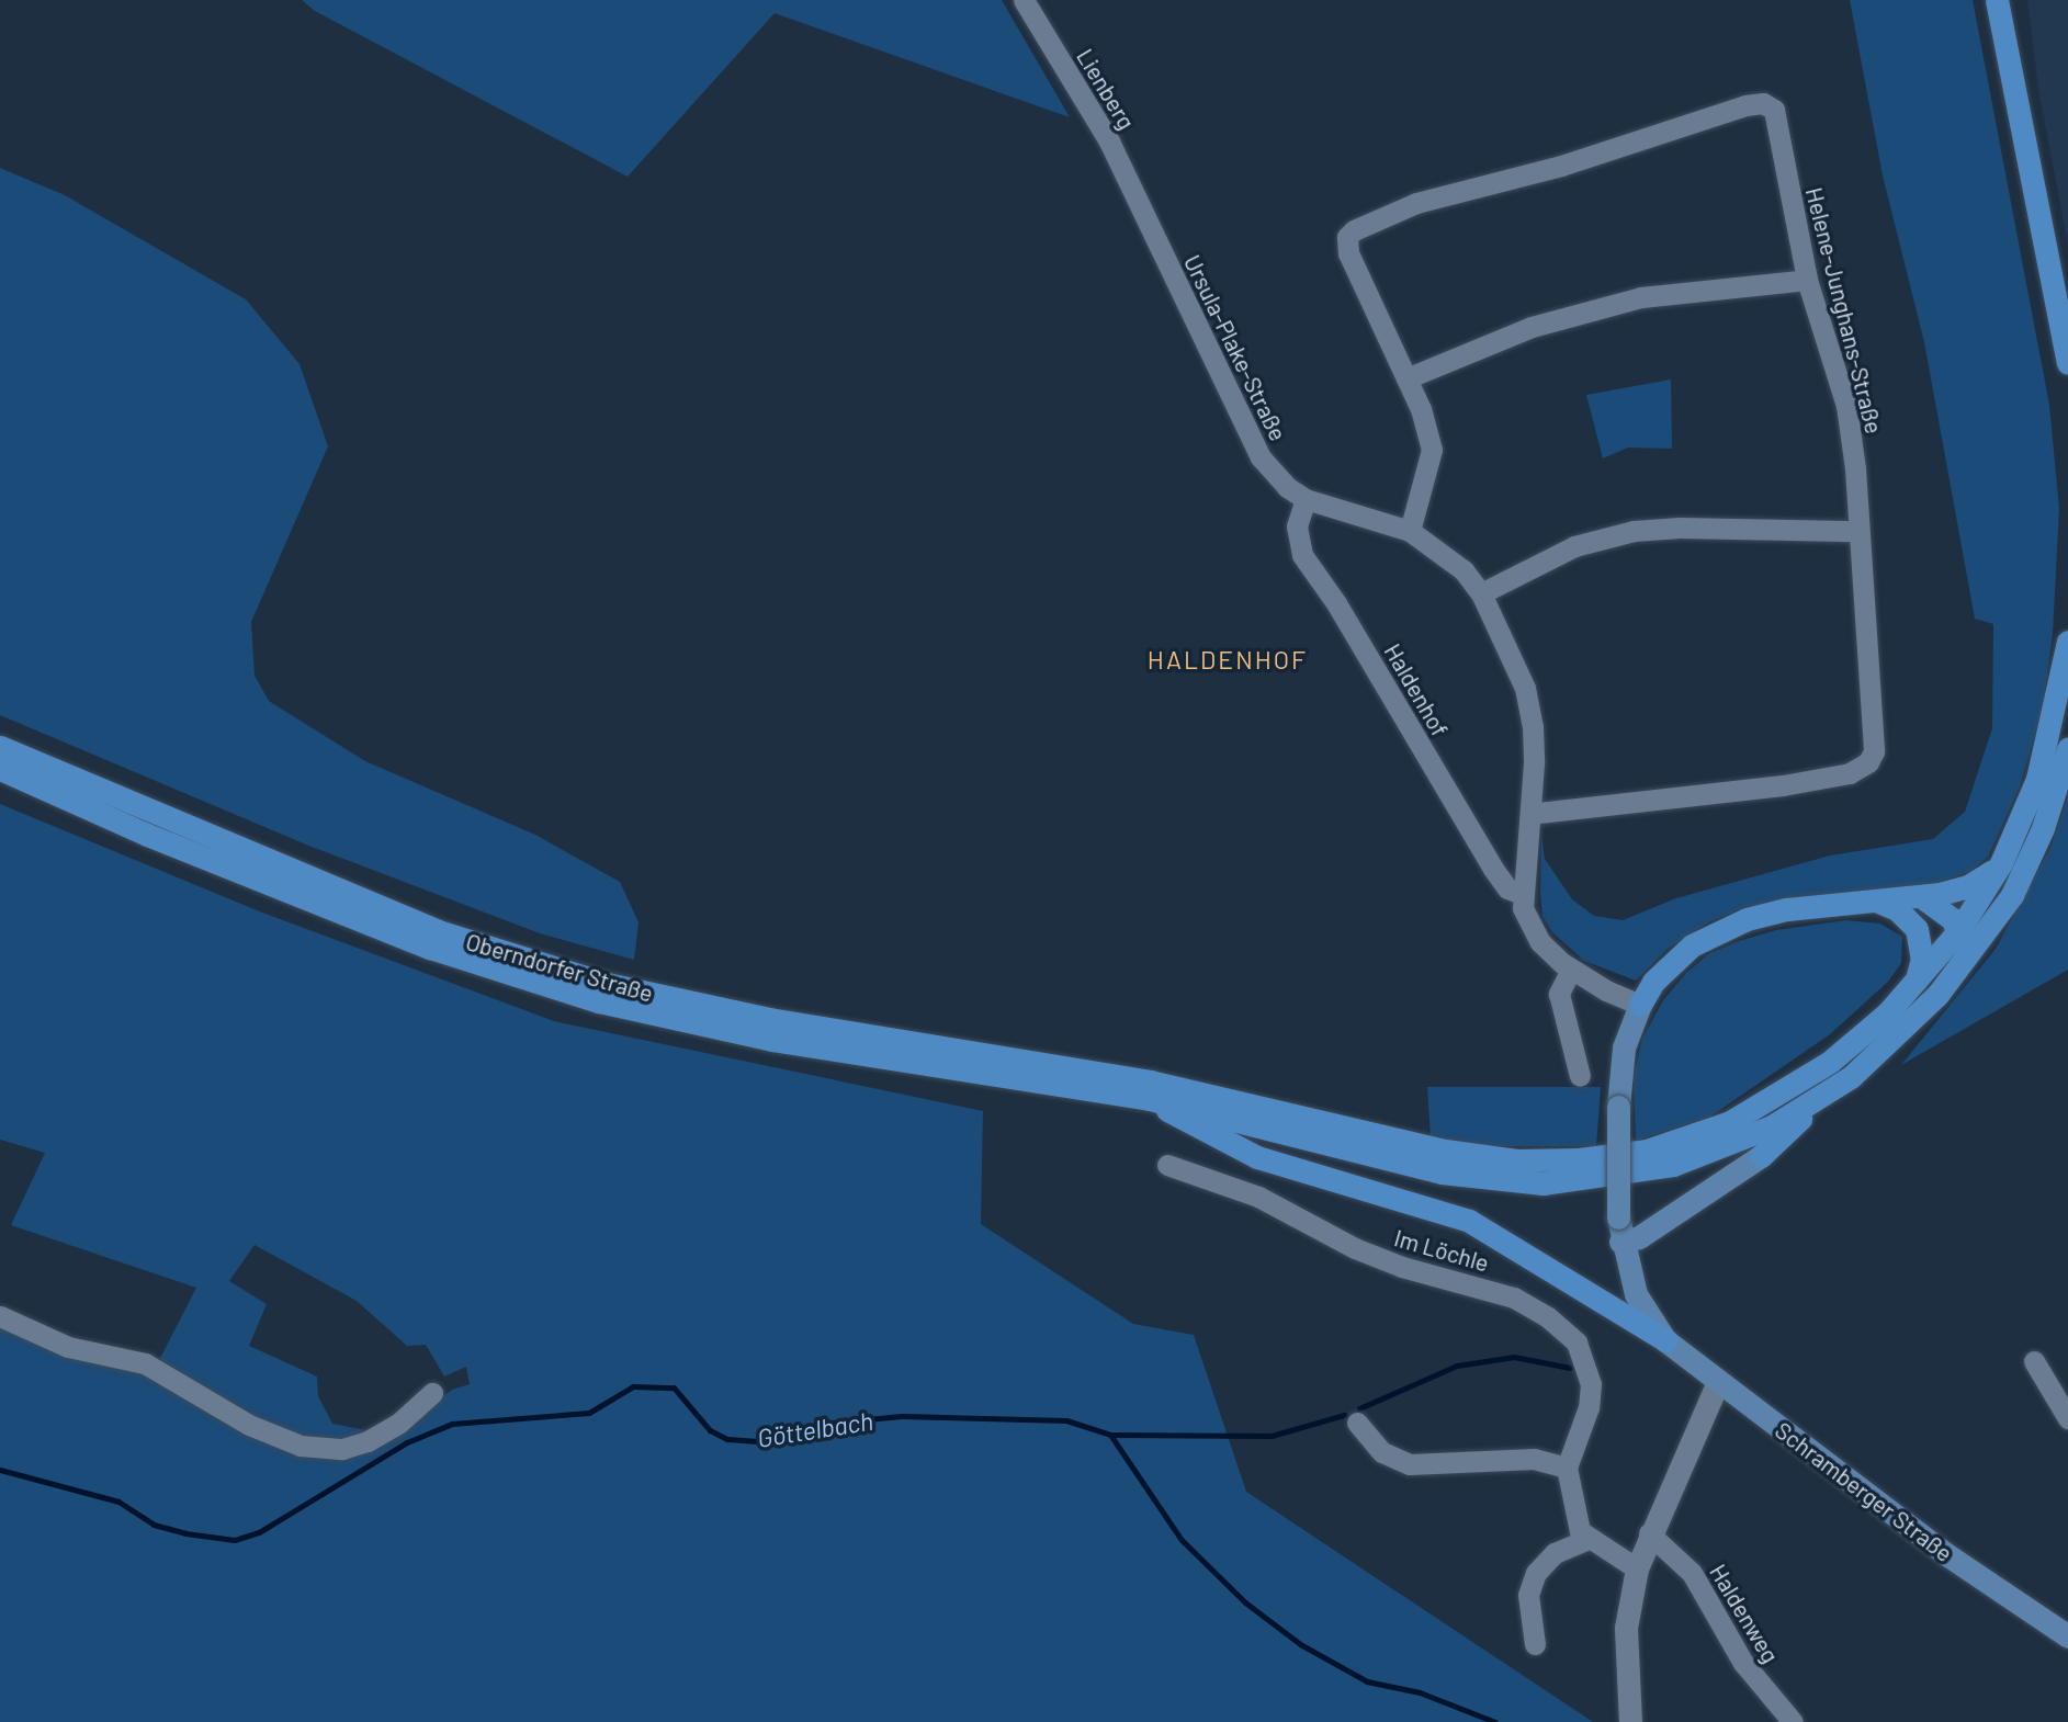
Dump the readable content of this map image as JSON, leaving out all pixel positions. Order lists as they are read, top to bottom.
{
  "streets": {
    "main road": ["Oberndorfer Straße", "Schramberger Straße"],
    "street": [
      "Lienberg",
      "Helene-Junghans-Straße",
      "Ursula-Plake-Straße",
      "Haldenhof",
      "Im Löchle",
      "Haldenweg"
    ]
  },
  "crossings": [
    ["Lienberg", "Ursula-Plake-Straße"],
    ["Helene-Junghans-Straße", "Ursula-Plake-Straße"],
    ["Ursula-Plake-Straße", "Haldenhof"],
    ["Ursula-Plake-Straße", "Schramberger Straße"]
  ],
  "districts": ["HALDENHOF"],
  "water": ["Göttelbach"]
}
